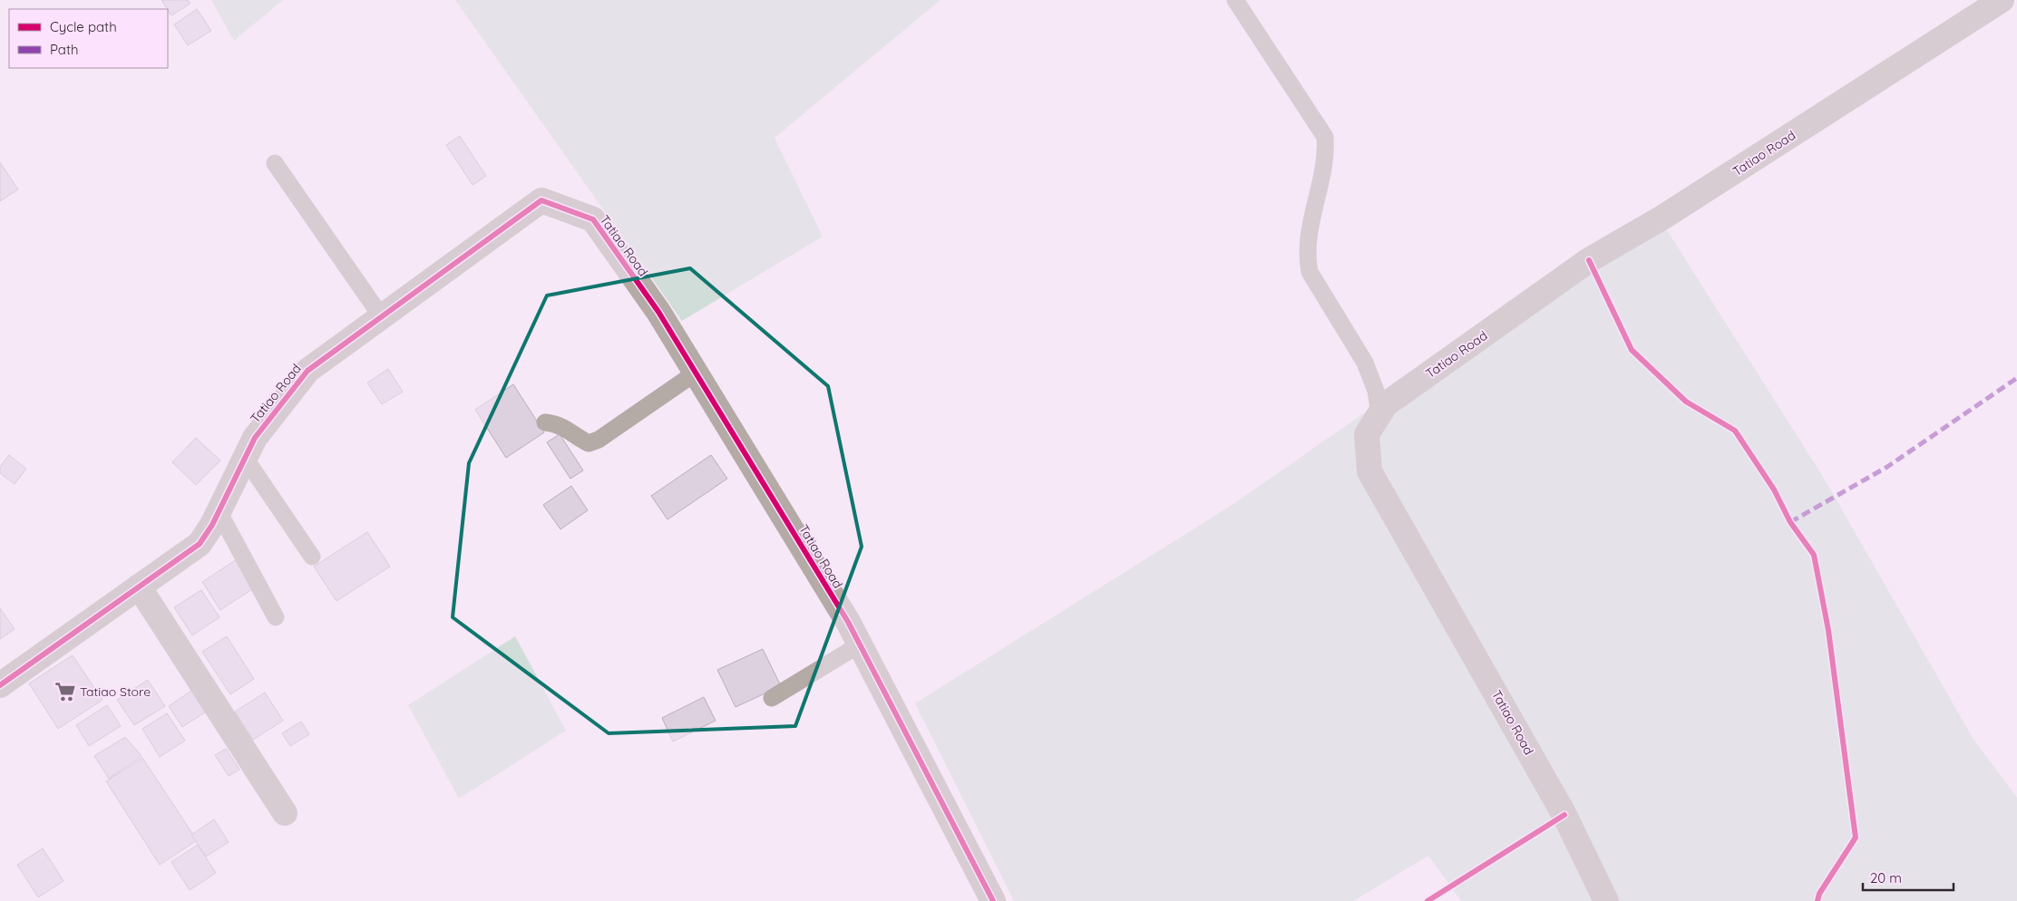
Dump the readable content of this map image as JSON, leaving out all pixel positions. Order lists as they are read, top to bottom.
{
  "streets": {
    "street": ["Tatiao Road"]
  },
  "places": {
    "supermarket": ["Tatiao Store"]
  },
  "legend": ["Cycle path", "Path"],
  "scale_bar": "20 m"
}
